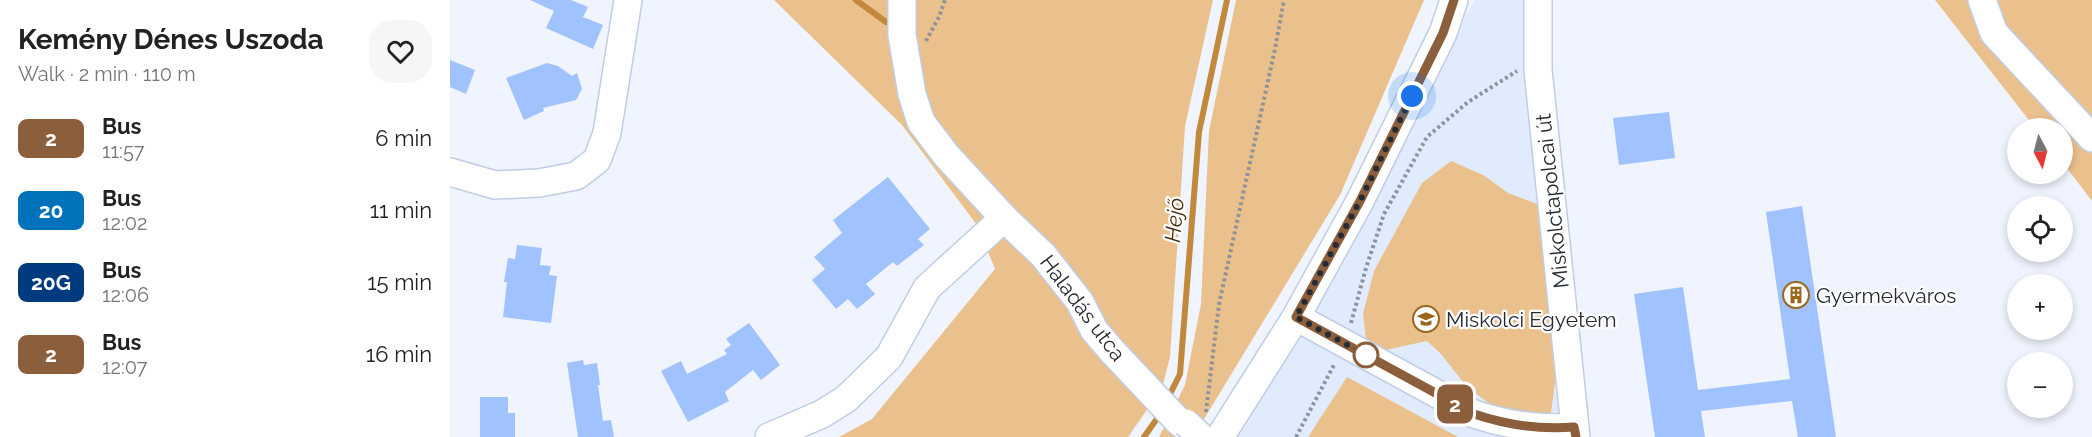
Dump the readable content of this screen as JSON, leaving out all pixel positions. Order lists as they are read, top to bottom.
{
  "streets": {
    "street": ["Miskolctapolcai út", "Haladás utca"]
  },
  "water": ["Hejő"],
  "places": {
    "building": ["Gyermekváros"],
    "school or university": ["Miskolci Egyetem"]
  },
  "lines": ["bus line 2"],
  "north": "bottom",
  "page": {
    "heading": ["Kemény Dénes Uszoda", "Walk · 2 min · 110 m"],
    "on_map": "2",
    "list": [
      {
        "mark": "2",
        "name": "Bus",
        "note": "11:57",
        "value": "6 min"
      },
      {
        "mark": "20",
        "name": "Bus",
        "note": "12:02",
        "value": "11 min"
      },
      {
        "mark": "20G",
        "name": "Bus",
        "note": "12:06",
        "value": "15 min"
      },
      {
        "mark": "2",
        "name": "Bus",
        "note": "12:07",
        "value": "16 min"
      }
    ],
    "map_buttons": ["+", "−"]
  }
}
